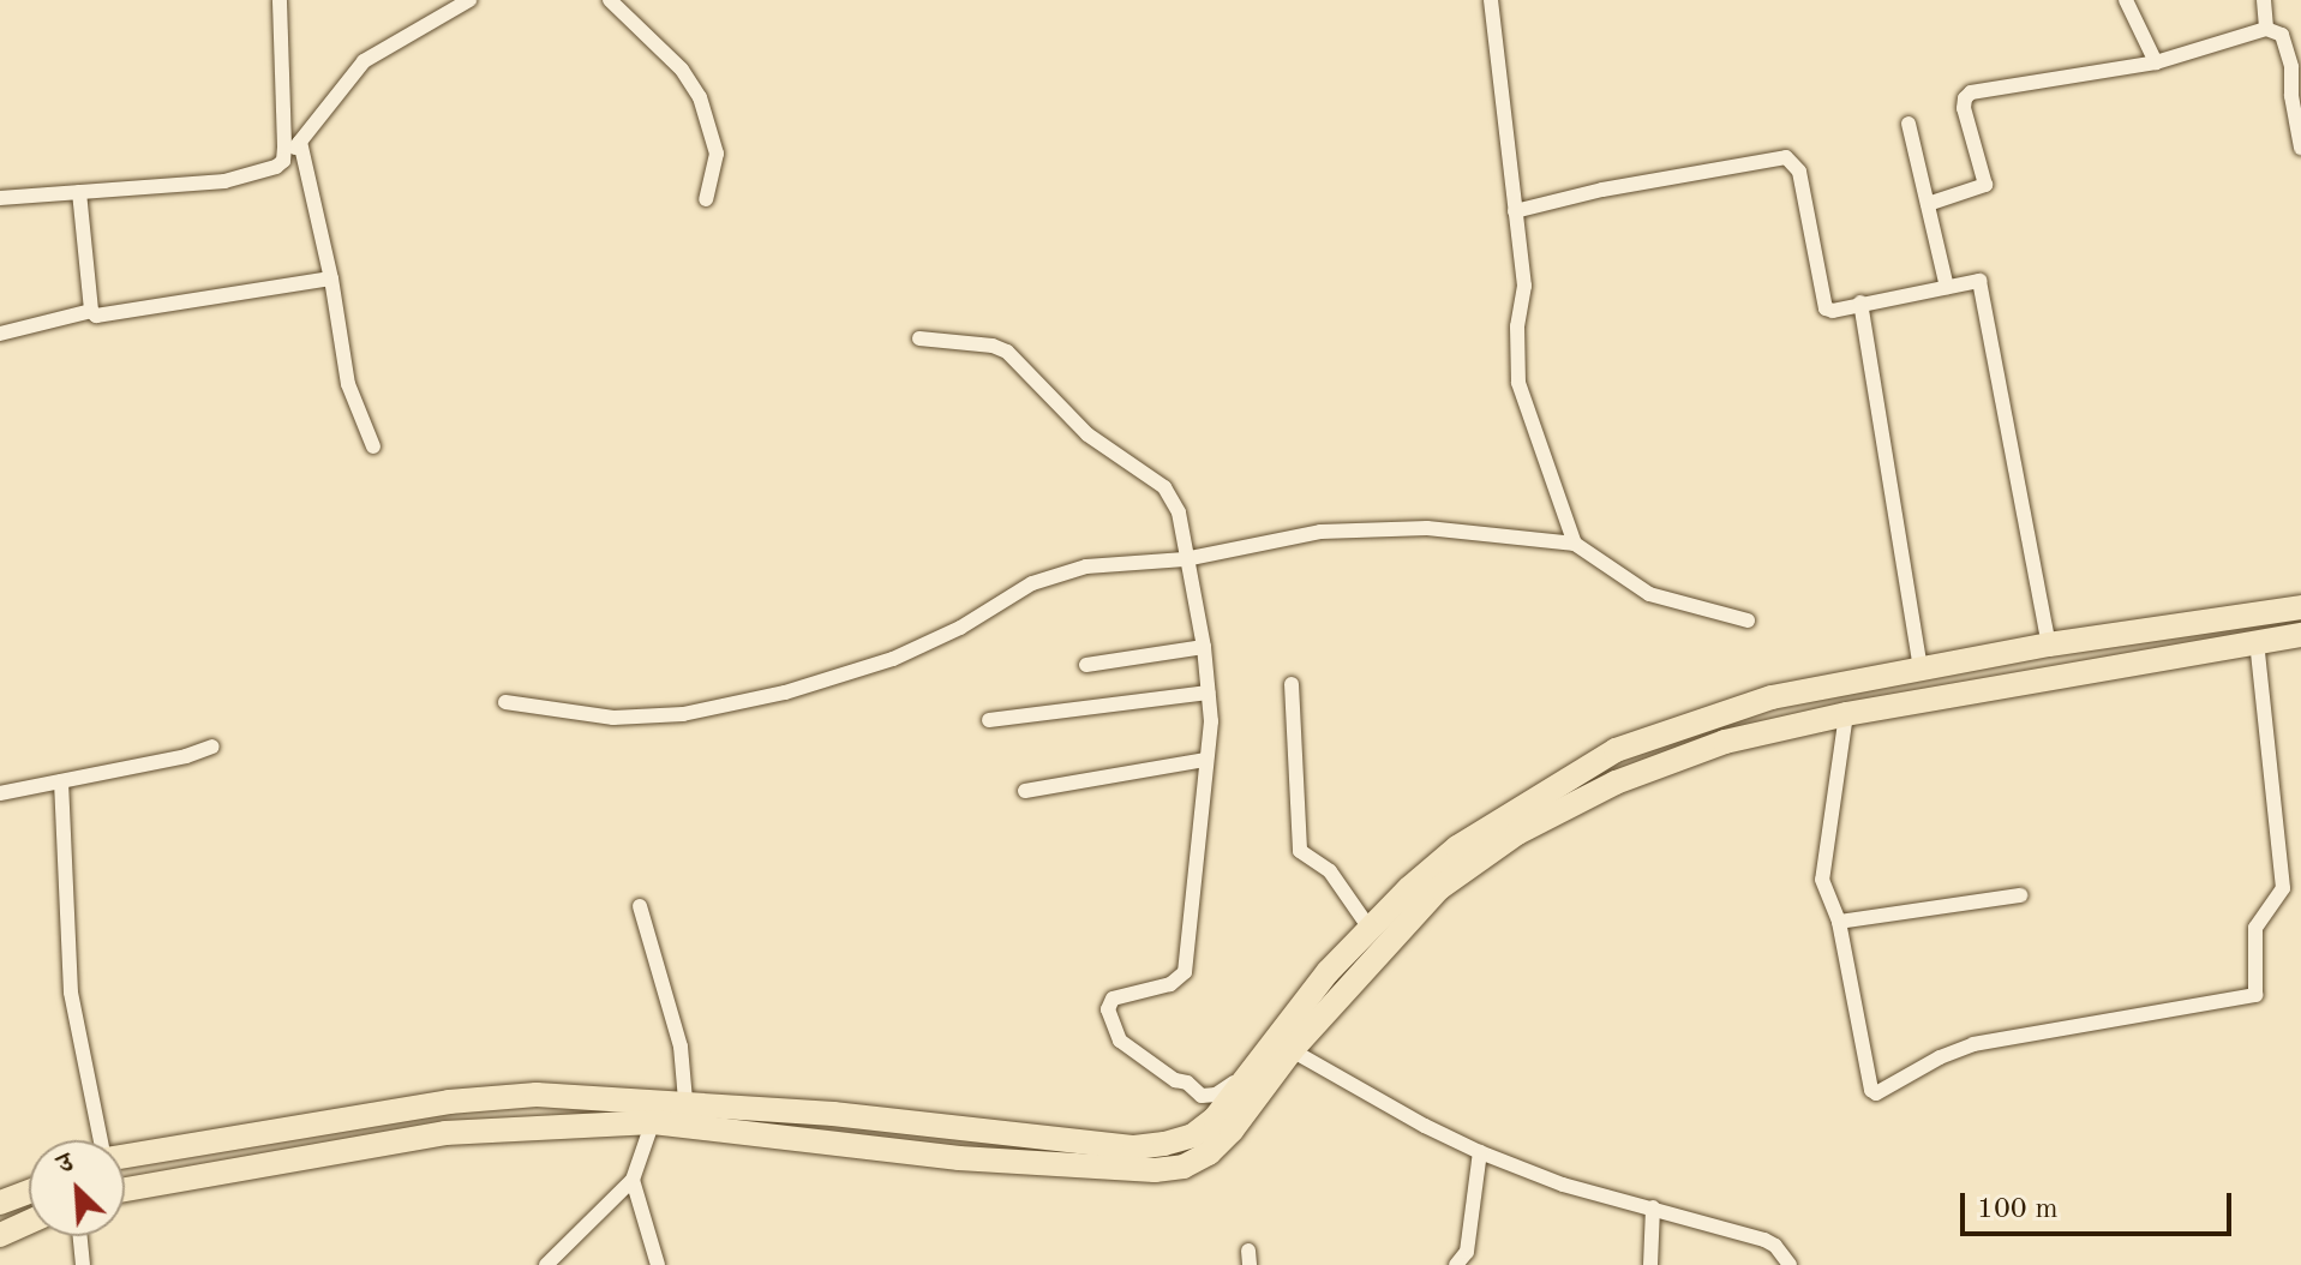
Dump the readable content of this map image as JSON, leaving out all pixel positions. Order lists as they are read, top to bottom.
{
  "scale_bar": "100 m",
  "north": "top left"
}
